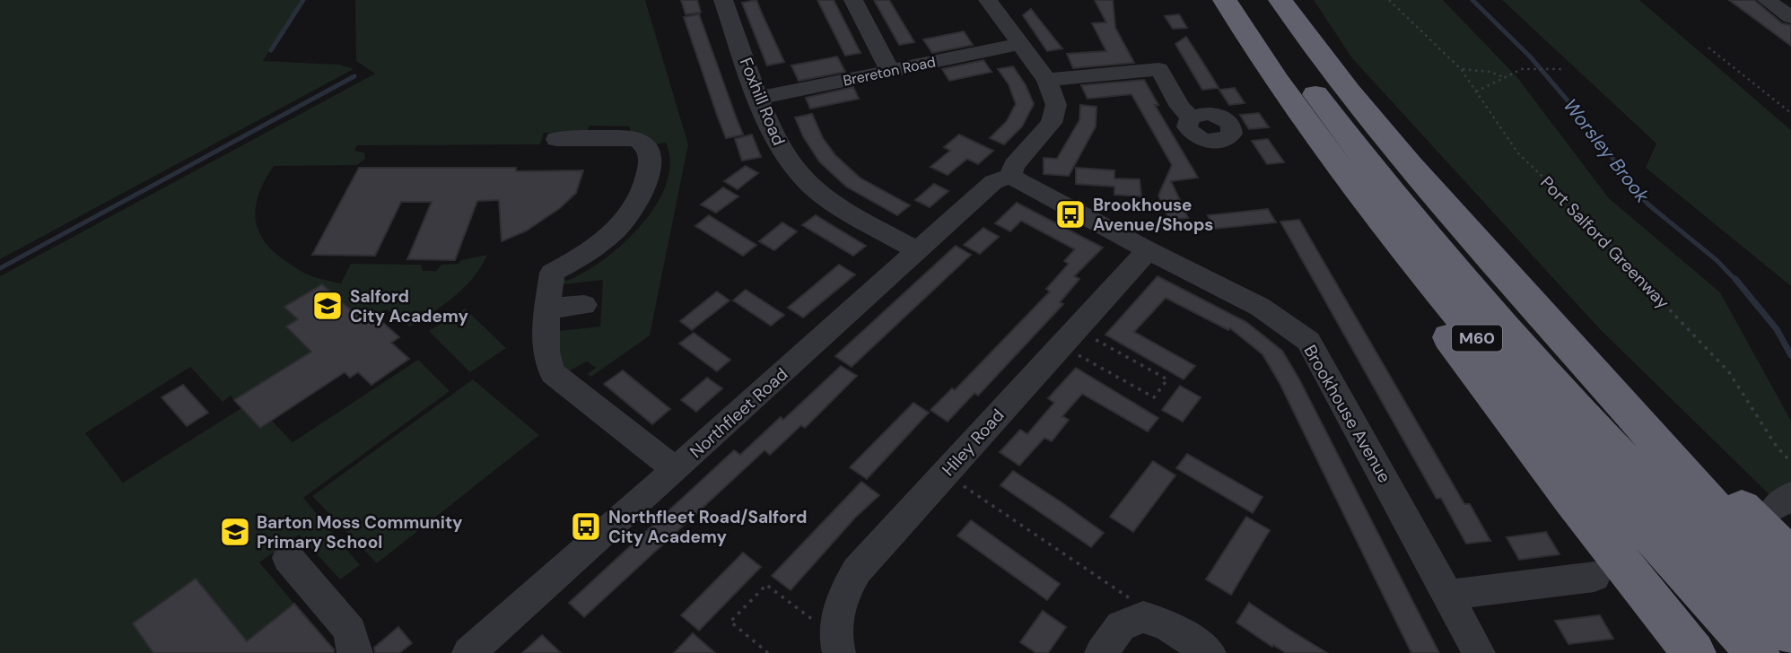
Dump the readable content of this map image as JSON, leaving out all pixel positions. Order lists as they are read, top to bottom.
{
  "streets": {
    "highway": ["M60"],
    "street": [
      "Brereton Road",
      "Foxhill Road",
      "Northfleet Road",
      "Brookhouse Avenue",
      "Hiley Road"
    ],
    "path": ["Port Salford Greenway"]
  },
  "crossings": [
    ["Brereton Road", "Foxhill Road"],
    ["Foxhill Road", "Northfleet Road"],
    ["Northfleet Road", "Brookhouse Avenue"],
    ["Brookhouse Avenue", "Hiley Road"]
  ],
  "water": ["Worsley Brook"],
  "places": {
    "bus stop": ["Brookhouse Avenue/Shops", "Northfleet Road/Salford City Academy"],
    "school or university": ["Salford City Academy", "Barton Moss Community Primary School"]
  }
}
